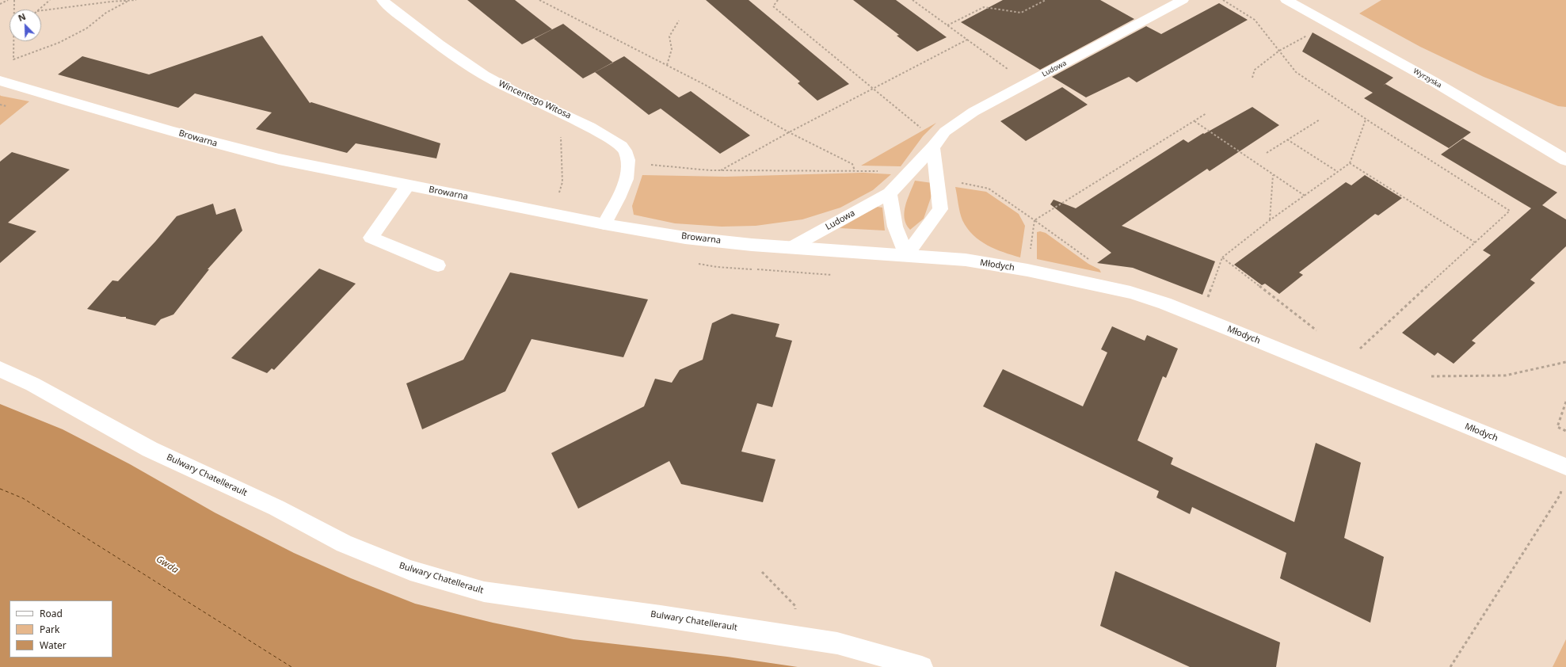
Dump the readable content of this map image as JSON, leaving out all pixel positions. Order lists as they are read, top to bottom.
{
  "streets": {
    "street": [
      "Ludowa",
      "Wyrzyska",
      "Wincentego Witosa",
      "Browarna",
      "Młodych",
      "Bulwary Chatellerault"
    ]
  },
  "crossings": [
    ["Ludowa", "Browarna"],
    ["Wincentego Witosa", "Browarna"],
    ["Browarna", "Młodych"]
  ],
  "water": ["Gwda"],
  "legend": ["Road", "Park", "Water"],
  "north": "top left"
}
